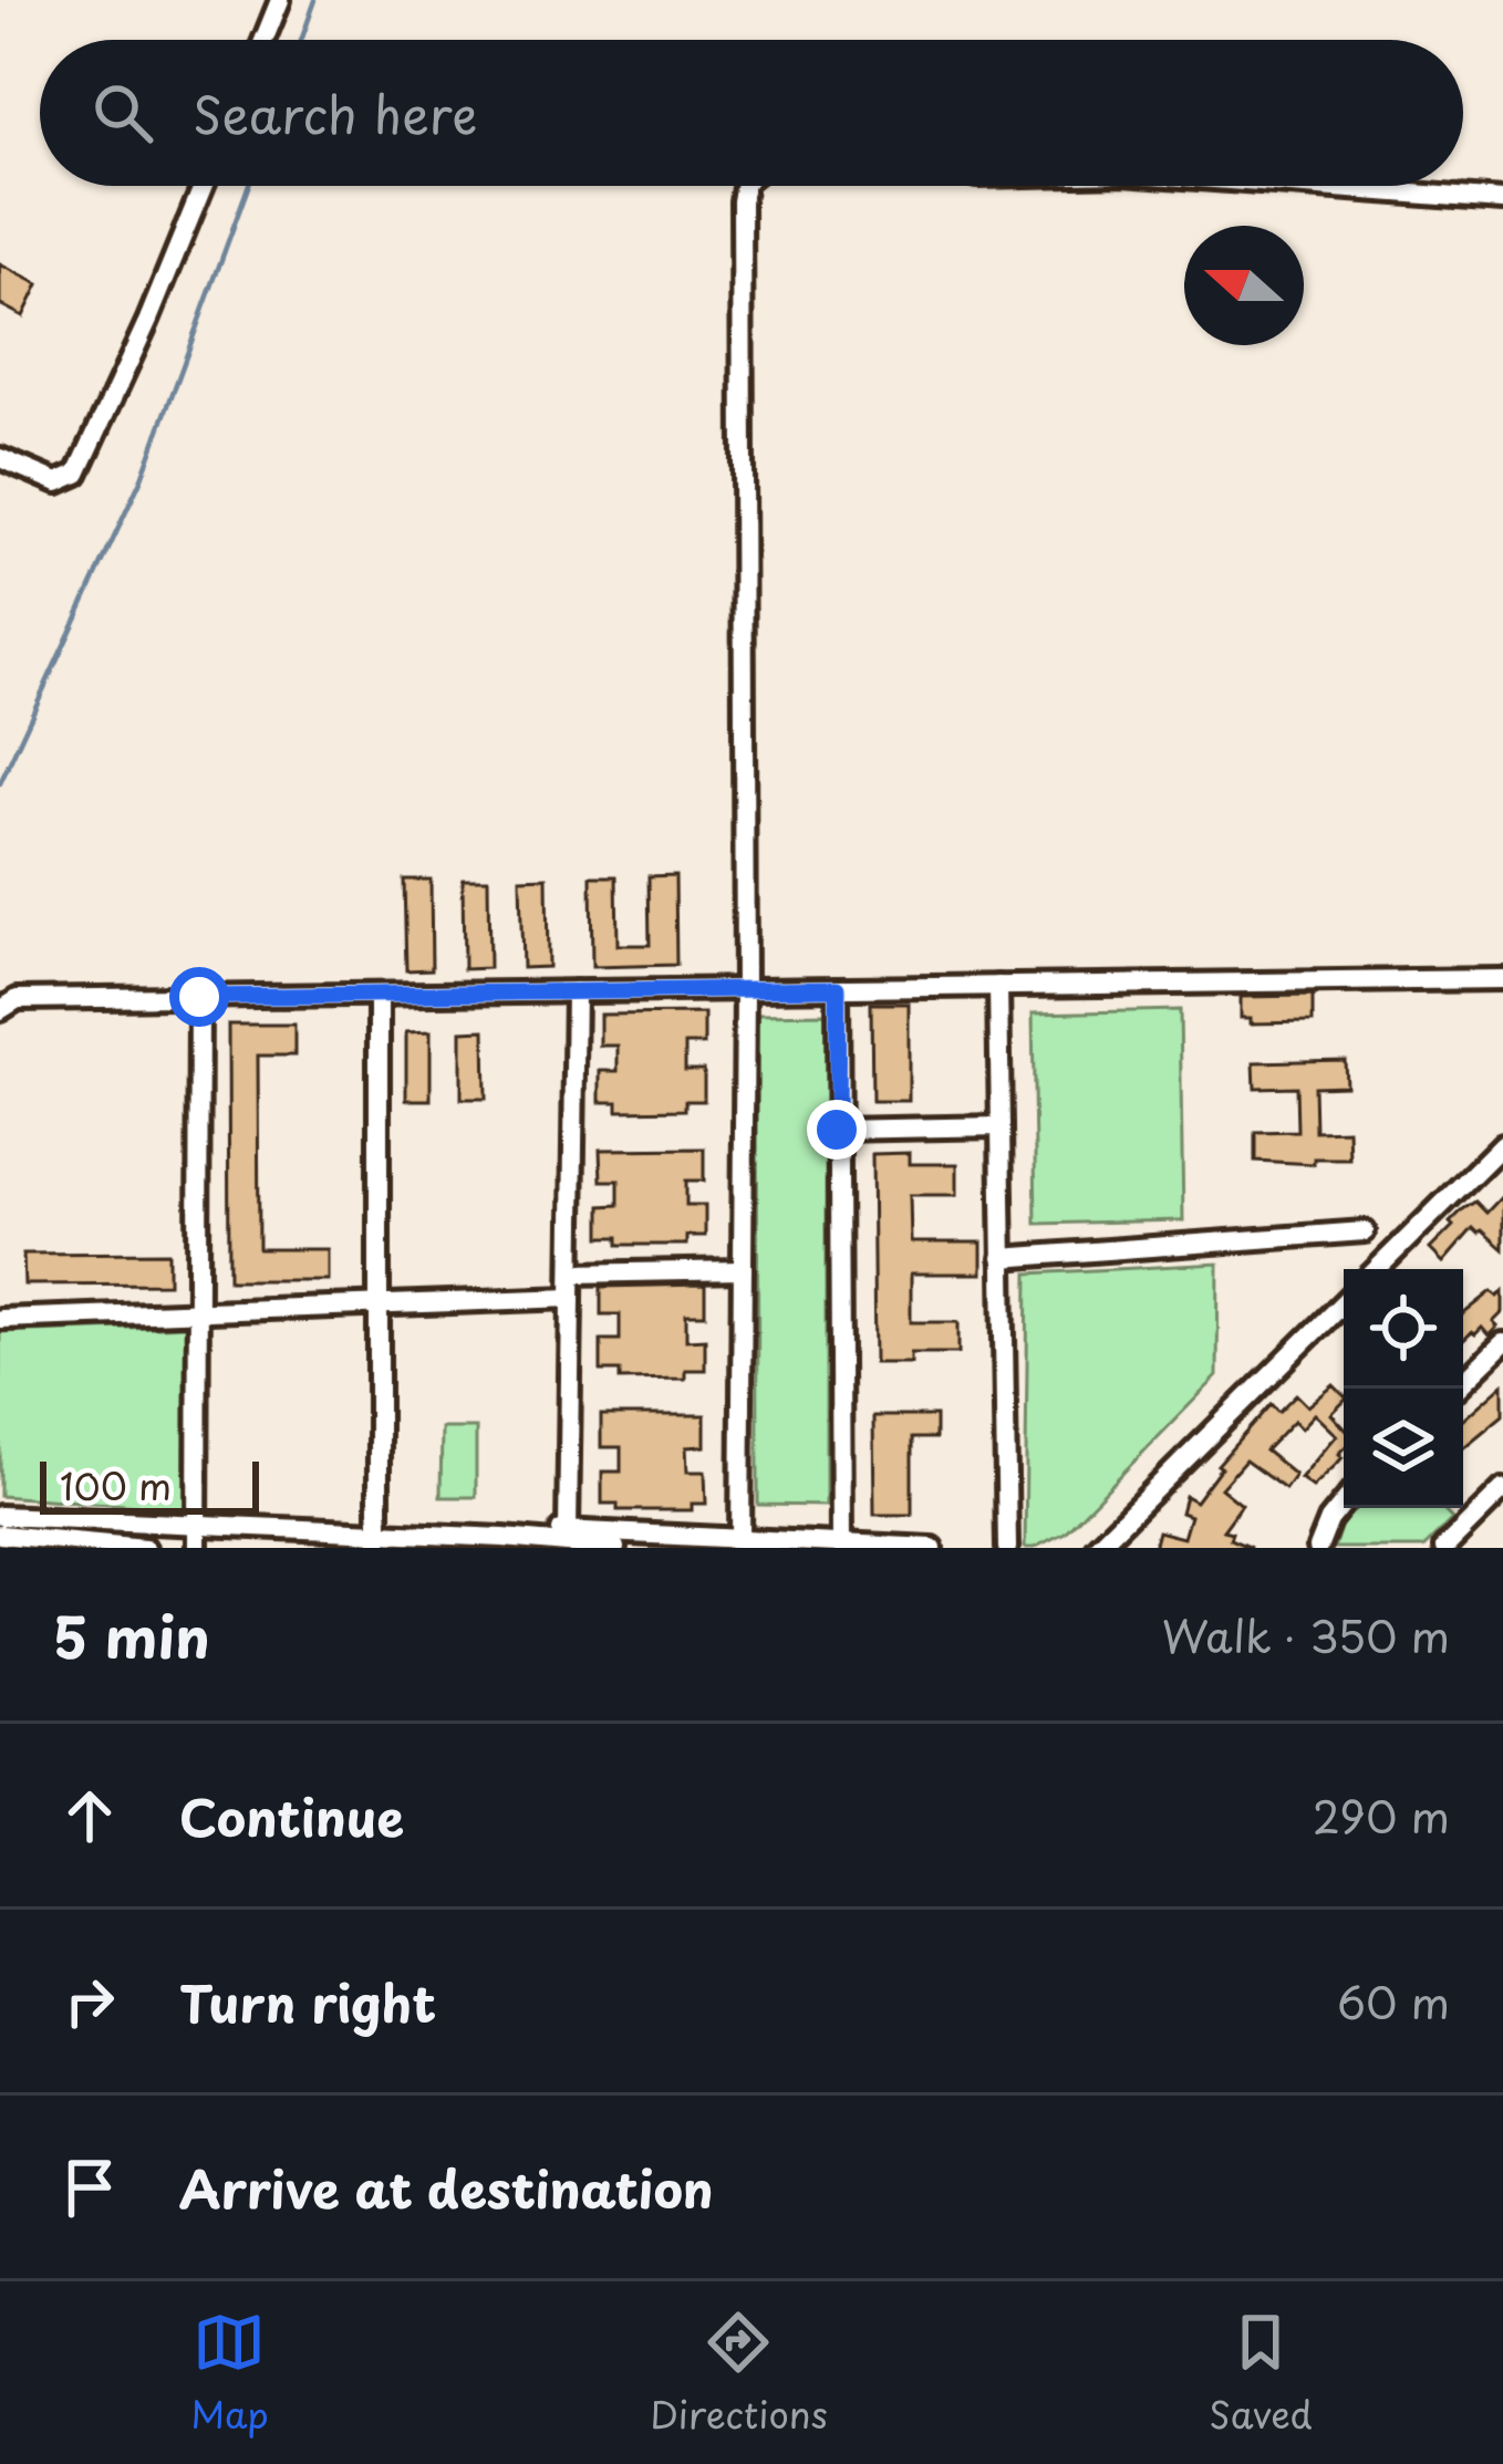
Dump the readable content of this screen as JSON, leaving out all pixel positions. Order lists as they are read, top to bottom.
{
  "scale_bar": "100 m",
  "north": "left",
  "page": {
    "search": "Search here",
    "scale": "100 m",
    "heading": ["5 min", "Walk · 350 m"],
    "list": [
      ["Continue", "290 m"],
      ["Turn right", "60 m"],
      "Arrive at destination"
    ],
    "nav": ["Map", "Directions", "Saved"]
  }
}
